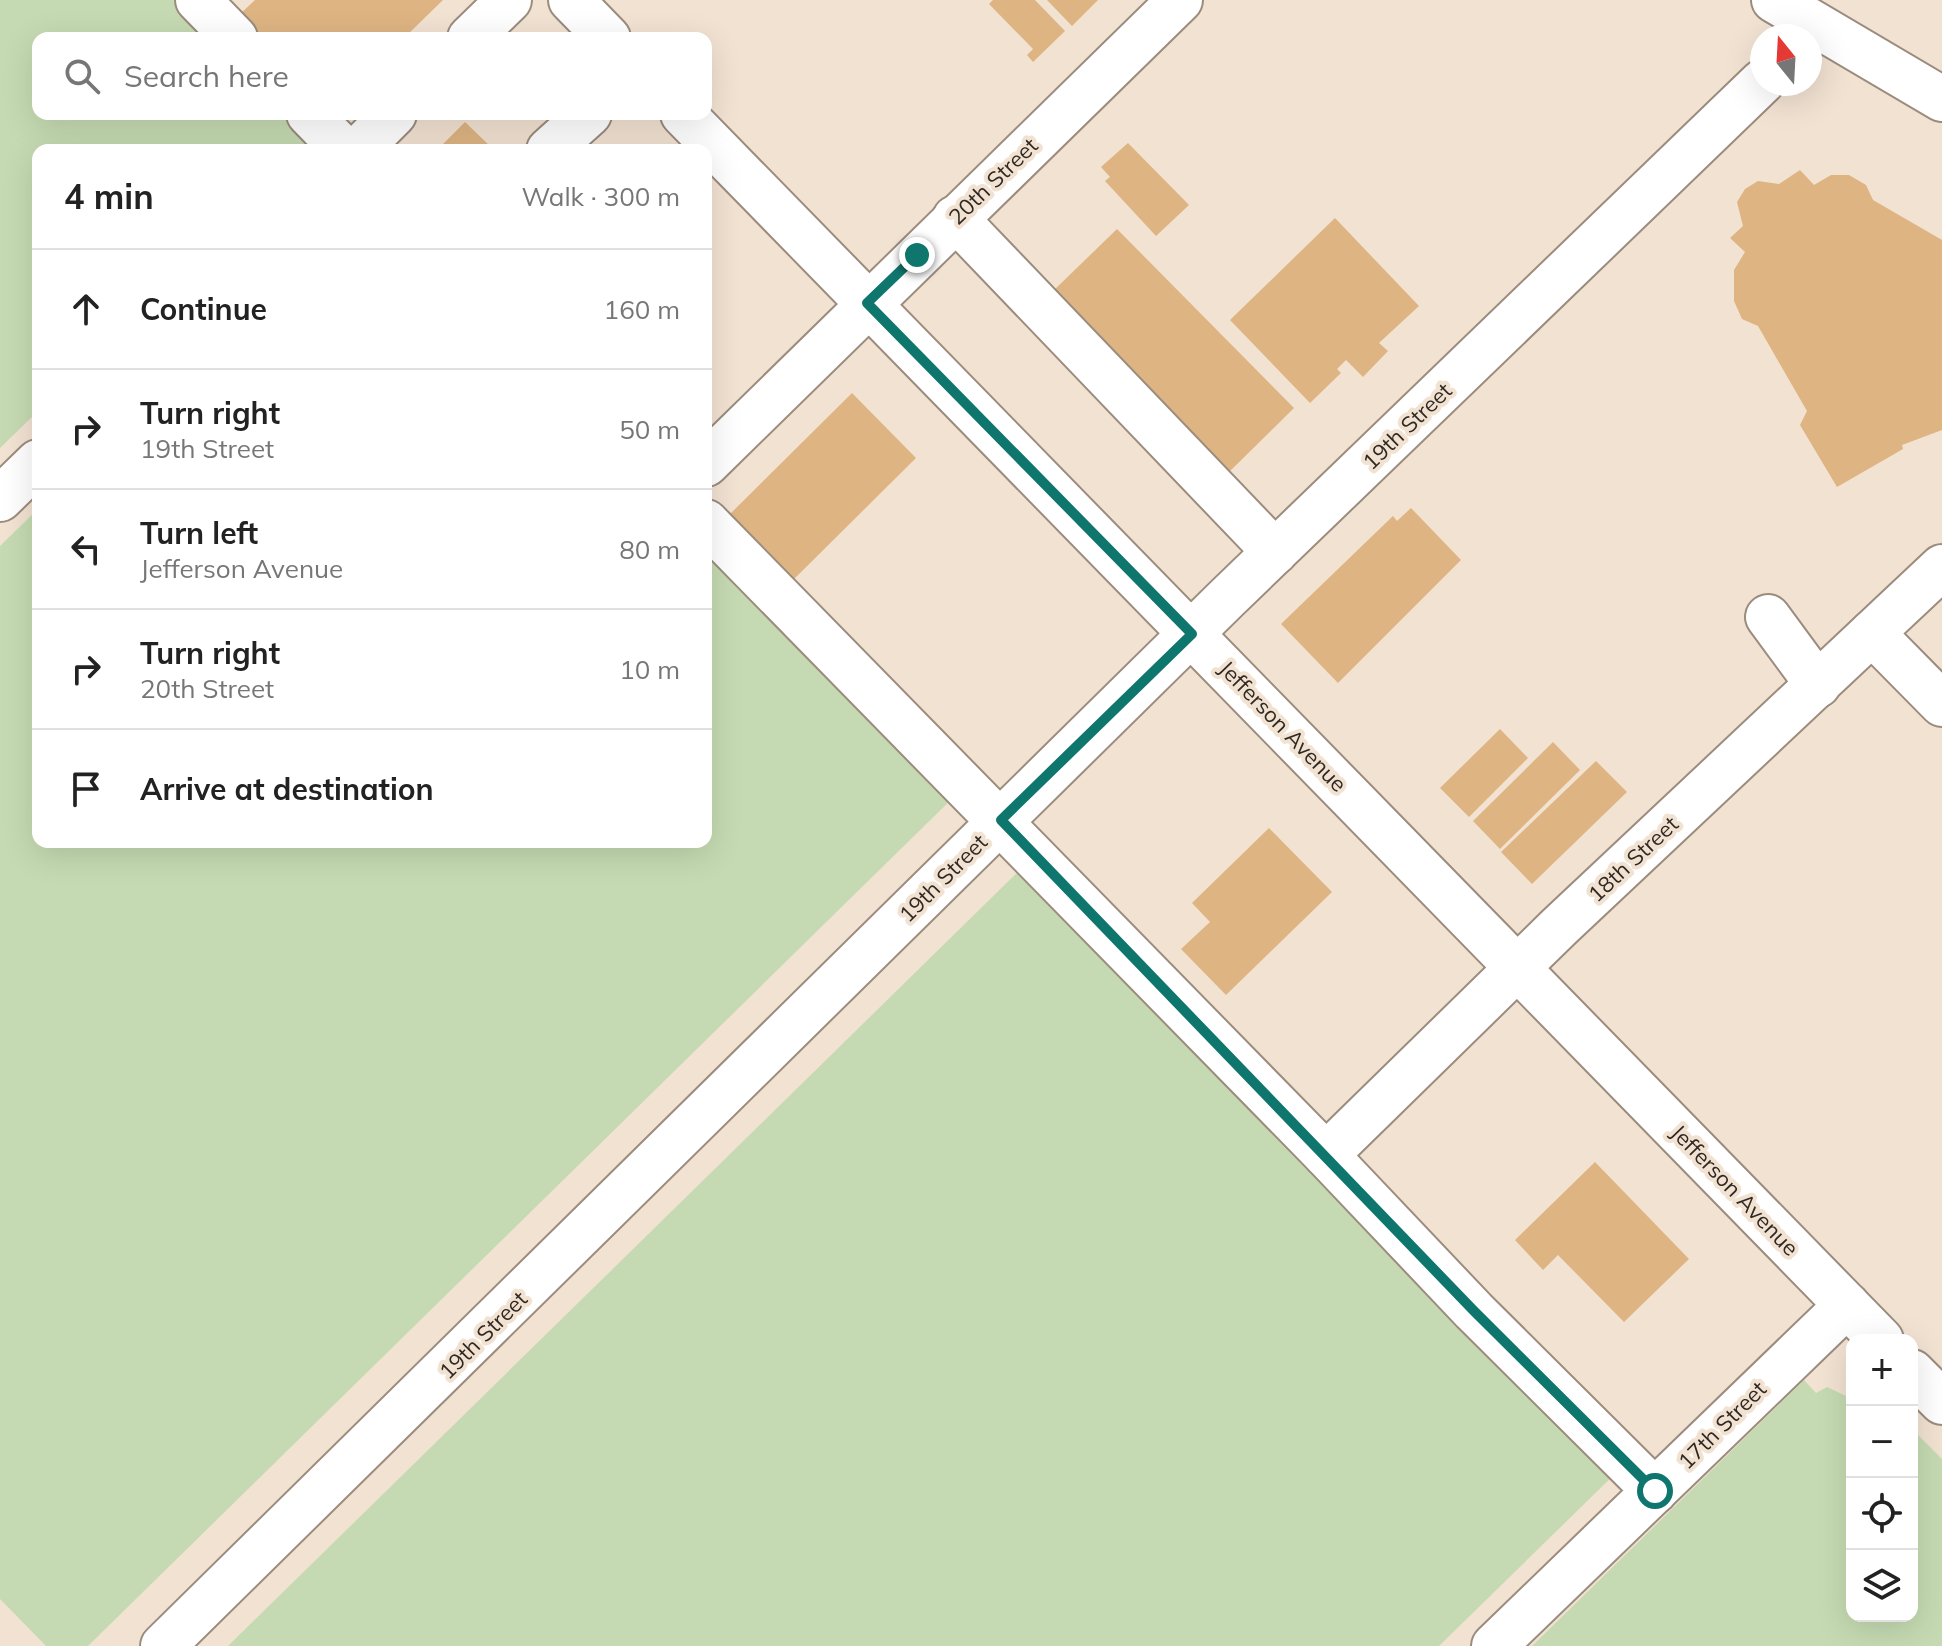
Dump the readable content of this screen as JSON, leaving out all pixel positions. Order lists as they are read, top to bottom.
{
  "streets": {
    "street": [
      "20th Street",
      "19th Street",
      "Jefferson Avenue",
      "18th Street",
      "17th Street"
    ]
  },
  "crossings": [
    ["20th Street", "Jefferson Avenue"],
    ["19th Street", "Jefferson Avenue"],
    ["Jefferson Avenue", "18th Street"],
    ["Jefferson Avenue", "17th Street"]
  ],
  "north": "top",
  "page": {
    "search": "Search here",
    "heading": ["4 min", "Walk · 300 m"],
    "list": [
      ["Continue", "160 m"],
      ["Turn right", "19th Street", "50 m"],
      ["Turn left", "Jefferson Avenue", "80 m"],
      ["Turn right", "20th Street", "10 m"],
      "Arrive at destination"
    ],
    "map_buttons": ["+", "−"]
  }
}
